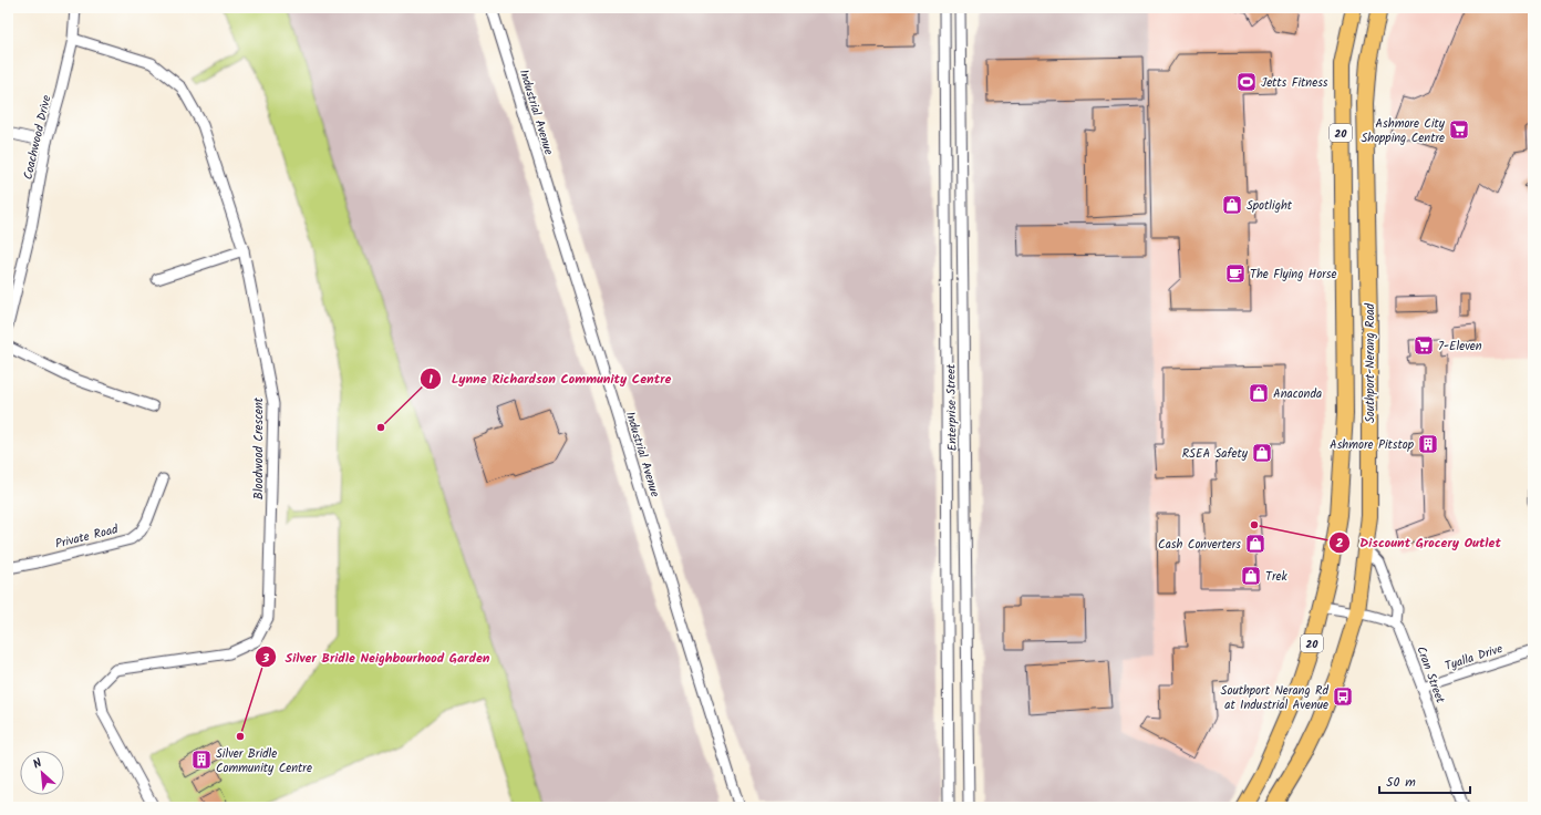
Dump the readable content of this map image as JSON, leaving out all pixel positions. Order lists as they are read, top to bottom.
{
  "streets": {
    "main road": ["20", "Southport-Nerang Road"],
    "street": [
      "Industrial Avenue",
      "Coachwood Drive",
      "Enterprise Street",
      "Bloodwood Crescent",
      "Private Road",
      "Tyalla Drive",
      "Cran Street"
    ]
  },
  "crossings": [
    ["Coachwood Drive", "Bloodwood Crescent"],
    ["Tyalla Drive", "Cran Street"]
  ],
  "places": {
    "sports": ["Jetts Fitness"],
    "supermarket": ["Ashmore City Shopping Centre", "7-Eleven"],
    "shop": [
      "Spotlight",
      "Anaconda",
      "RSEA Safety",
      "Cash Converters",
      "Trek"
    ],
    "cafe": ["The Flying Horse"],
    "other": ["Lynne Richardson Community Centre", "Discount Grocery Outlet", "Silver Bridle Neighbourhood Garden"],
    "building": ["Ashmore Pitstop", "Silver Bridle Community Centre"],
    "bus stop": ["Southport Nerang Rd at Industrial Avenue"]
  },
  "scale_bar": "50 m",
  "north": "top left"
}
